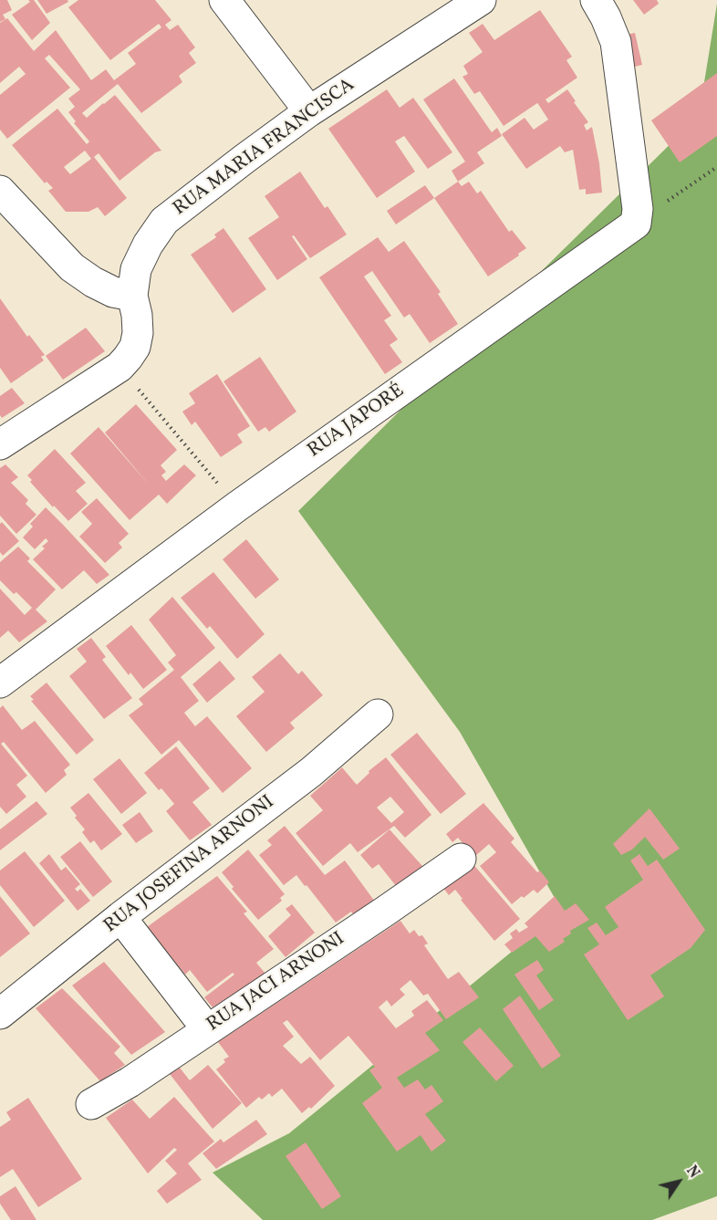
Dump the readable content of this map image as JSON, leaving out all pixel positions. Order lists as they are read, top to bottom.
{
  "streets": {
    "street": [
      "RUA MARIA FRANCISCA",
      "RUA JAPORÉ",
      "RUA JOSEFINA ARNONI",
      "RUA JACI ARNONI"
    ]
  },
  "north": "top right"
}
